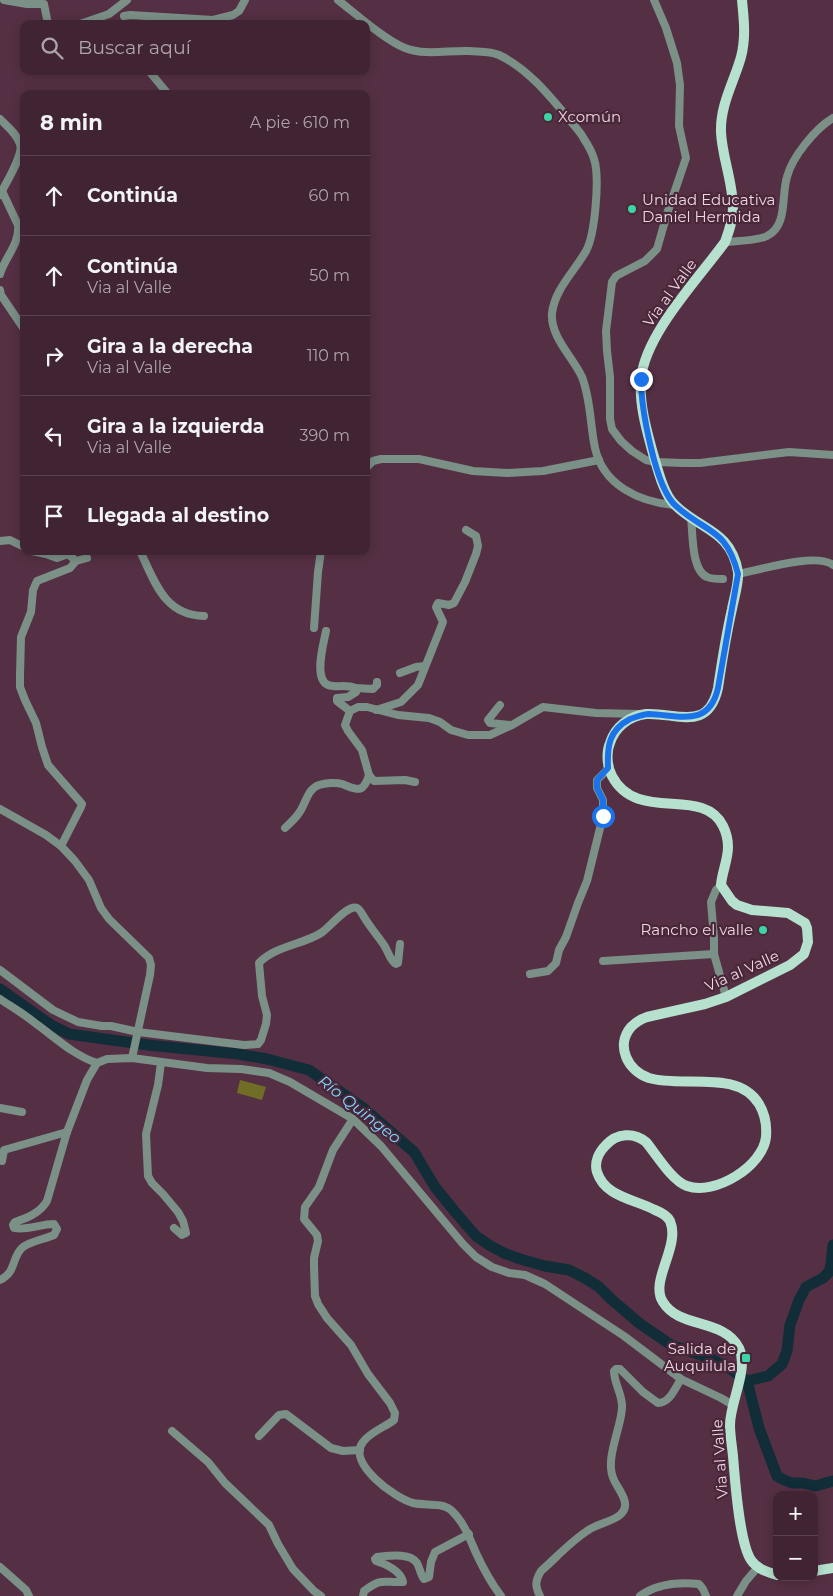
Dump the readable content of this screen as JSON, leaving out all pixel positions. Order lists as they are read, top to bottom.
{
  "streets": {
    "main road": ["Via al Valle"]
  },
  "water": ["Río Quingeo"],
  "places": {
    "other": ["Xcomún", "Unidad Educativa Daniel Hermida", "Rancho el valle"],
    "transit": ["Salida de Auquilula"]
  },
  "page": {
    "search": "Buscar aquí",
    "heading": ["8 min", "A pie · 610 m"],
    "list": [
      ["Continúa", "60 m"],
      ["Continúa", "Via al Valle", "50 m"],
      ["Gira a la derecha", "Via al Valle", "110 m"],
      ["Gira a la izquierda", "Via al Valle", "390 m"],
      "Llegada al destino"
    ],
    "map_buttons": ["+", "−"]
  }
}
